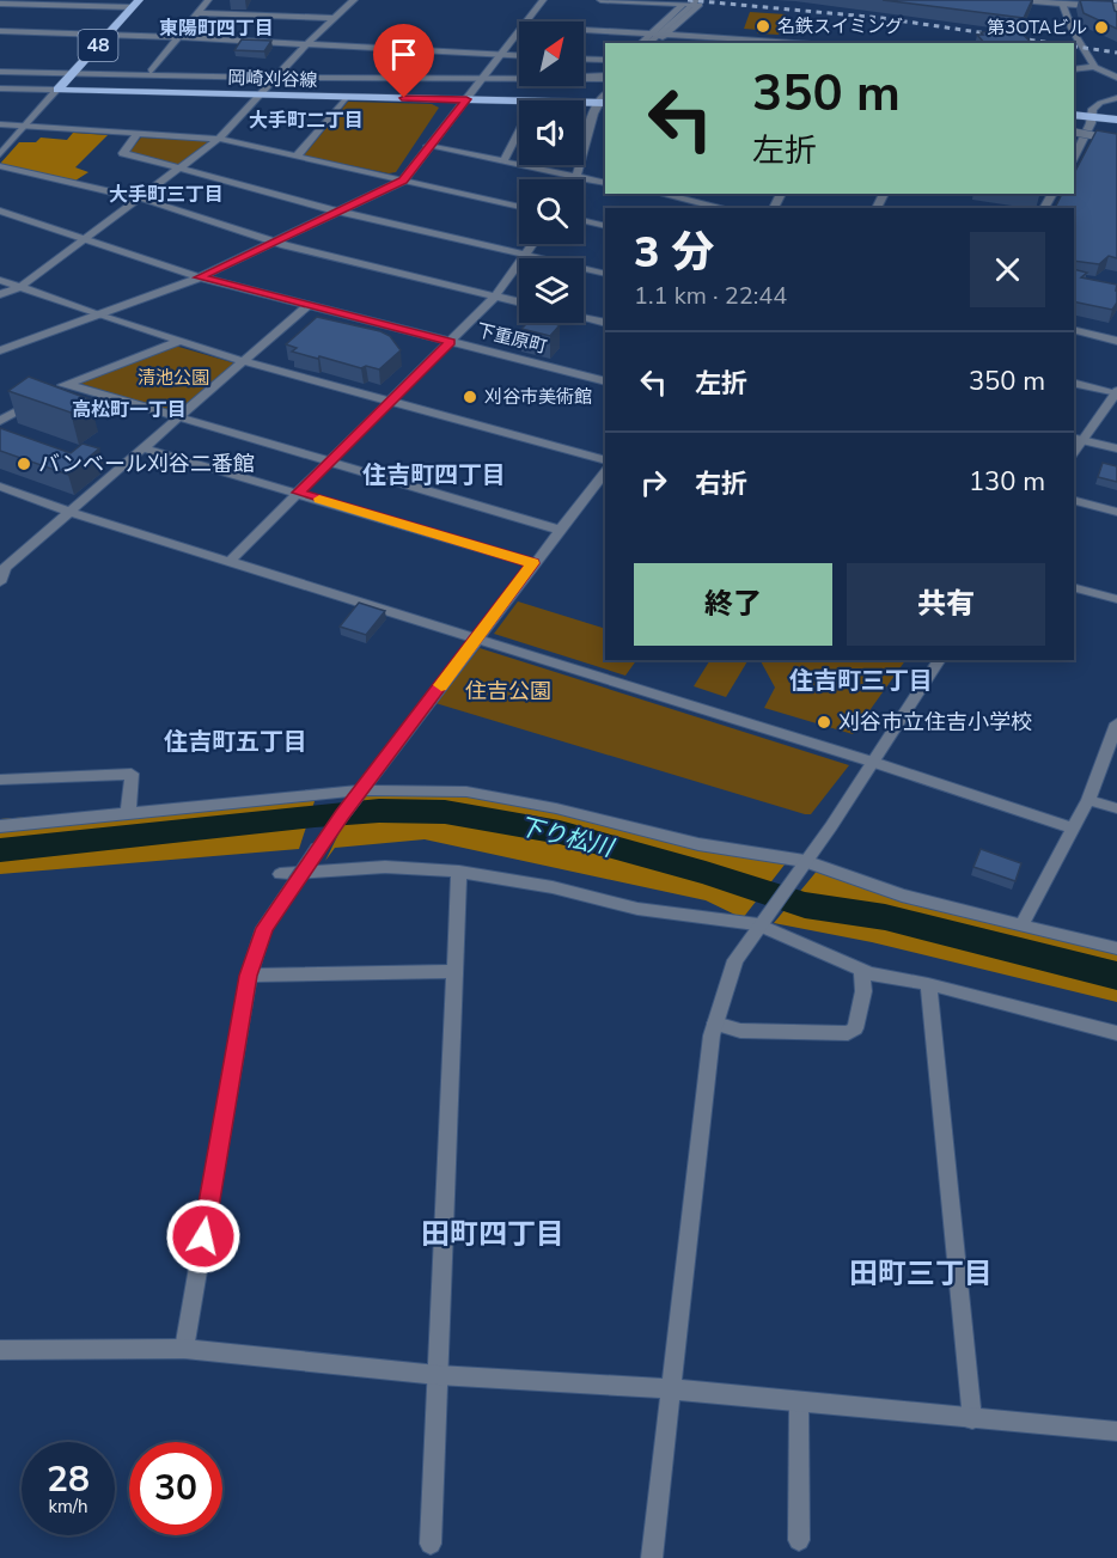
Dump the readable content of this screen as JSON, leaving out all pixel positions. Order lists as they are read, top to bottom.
{
  "streets": {
    "main road": ["48", "岡崎刈谷線"],
    "street": ["下重原町"]
  },
  "crossings": [
    ["48", "岡崎刈谷線"]
  ],
  "districts": [
    "東陽町四丁目",
    "大手町二丁目",
    "大手町三丁目",
    "高松町一丁目",
    "住吉町四丁目",
    "住吉町三丁目",
    "住吉町五丁目",
    "田町四丁目",
    "田町三丁目"
  ],
  "water": ["下り松川"],
  "parks": ["清池公園", "住吉公園"],
  "places": [
    "名鉄スイミング",
    "第3OTAビル",
    "刈谷市美術館",
    "バンベール刈谷二番館",
    "刈谷市立住吉小学校"
  ],
  "north": "top right",
  "page": {
    "turn": ["350 m", "左折"],
    "heading": ["3 分", "1.1 km · 22:44"],
    "list": [
      {
        "name": "左折",
        "value": "350 m"
      },
      {
        "name": "右折",
        "value": "130 m"
      }
    ],
    "buttons": ["終了", "共有"],
    "speed": "28 km/h",
    "limit": "30"
  }
}
